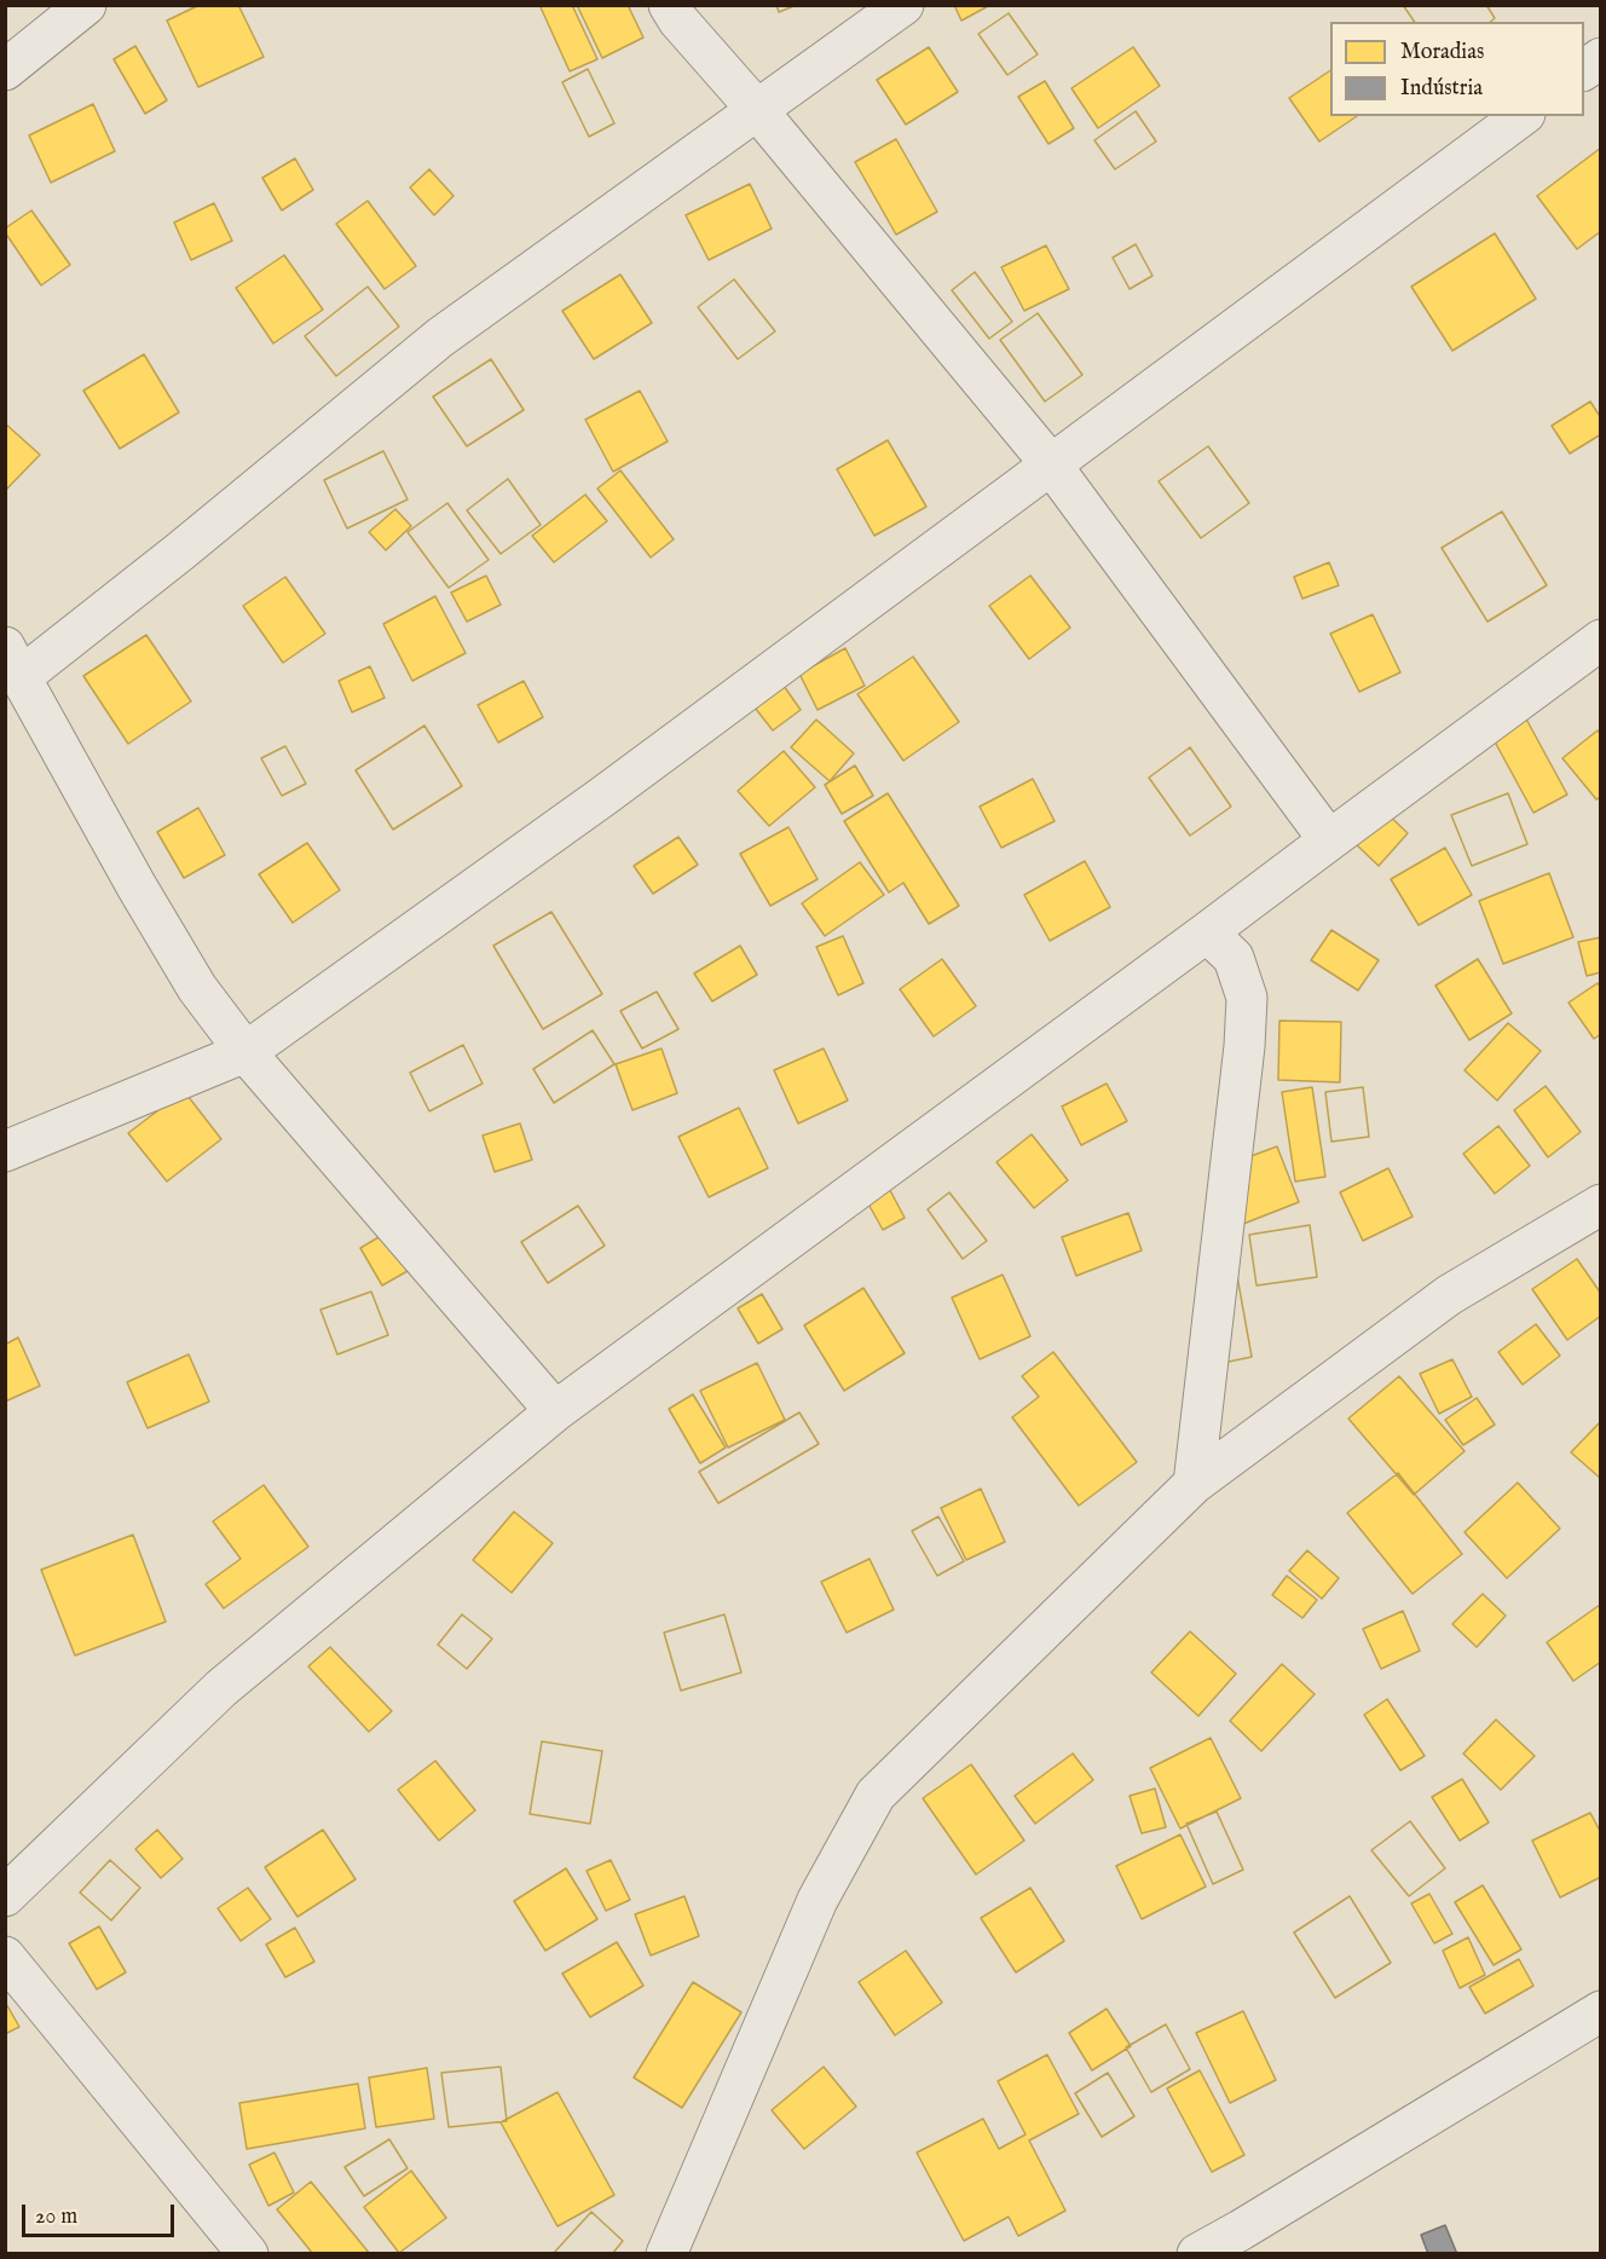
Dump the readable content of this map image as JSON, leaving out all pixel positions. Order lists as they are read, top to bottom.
{
  "legend": ["Moradias", "Indústria"],
  "scale_bar": "20 m"
}
